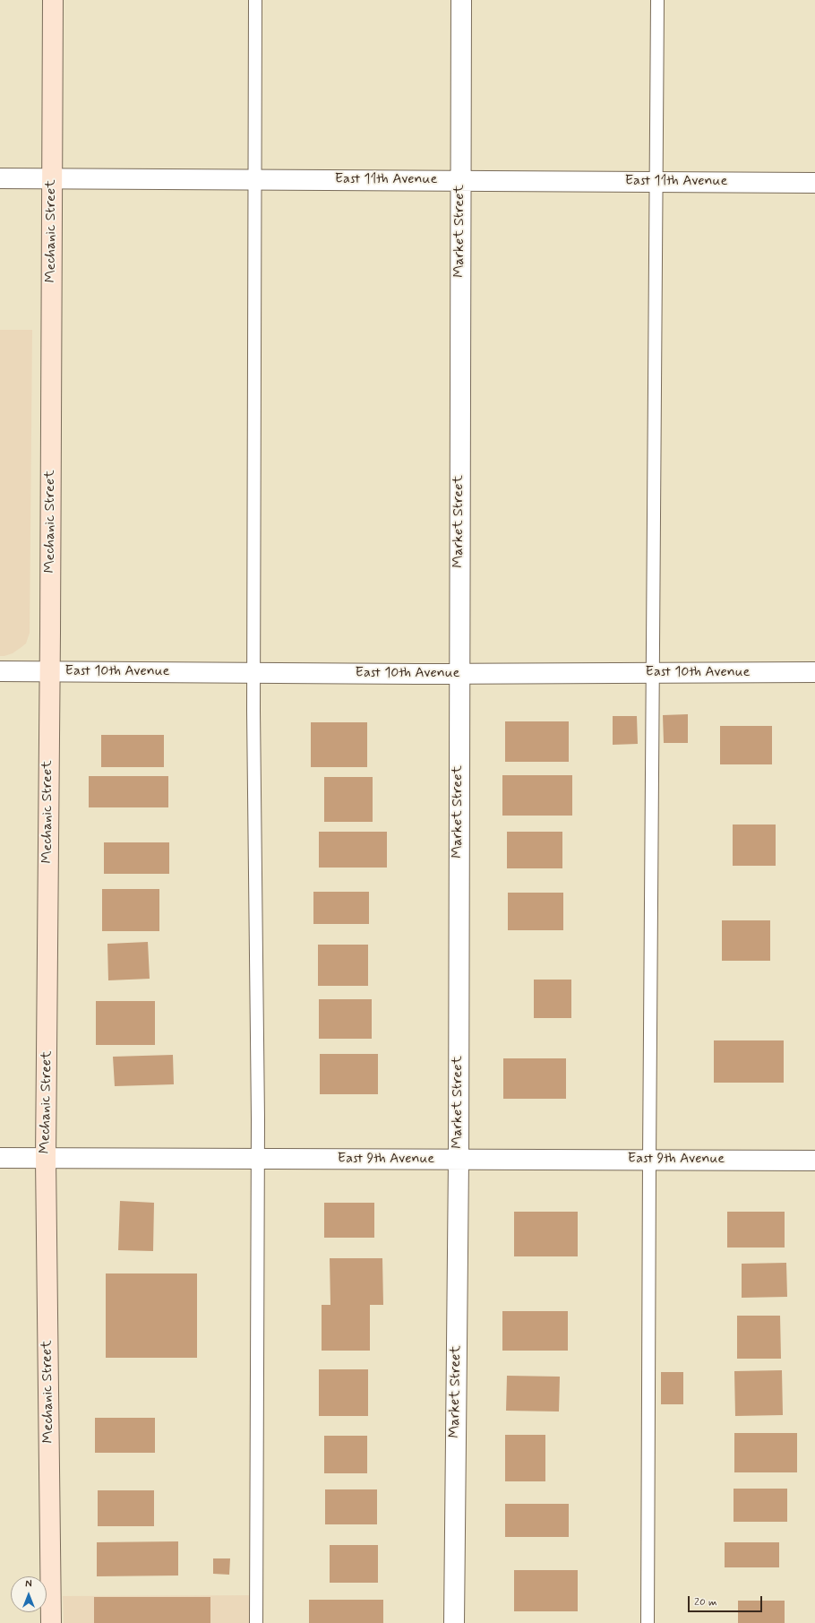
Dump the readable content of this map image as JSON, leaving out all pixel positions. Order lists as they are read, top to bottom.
{
  "streets": {
    "street": [
      "East 11th Avenue",
      "Mechanic Street",
      "Market Street",
      "East 10th Avenue",
      "East 9th Avenue"
    ]
  },
  "crossings": [
    ["East 11th Avenue", "Mechanic Street"],
    ["East 11th Avenue", "Market Street"],
    ["Mechanic Street", "East 10th Avenue"],
    ["Mechanic Street", "East 9th Avenue"],
    ["Market Street", "East 10th Avenue"],
    ["Market Street", "East 9th Avenue"]
  ],
  "scale_bar": "20 m",
  "north": "top"
}
